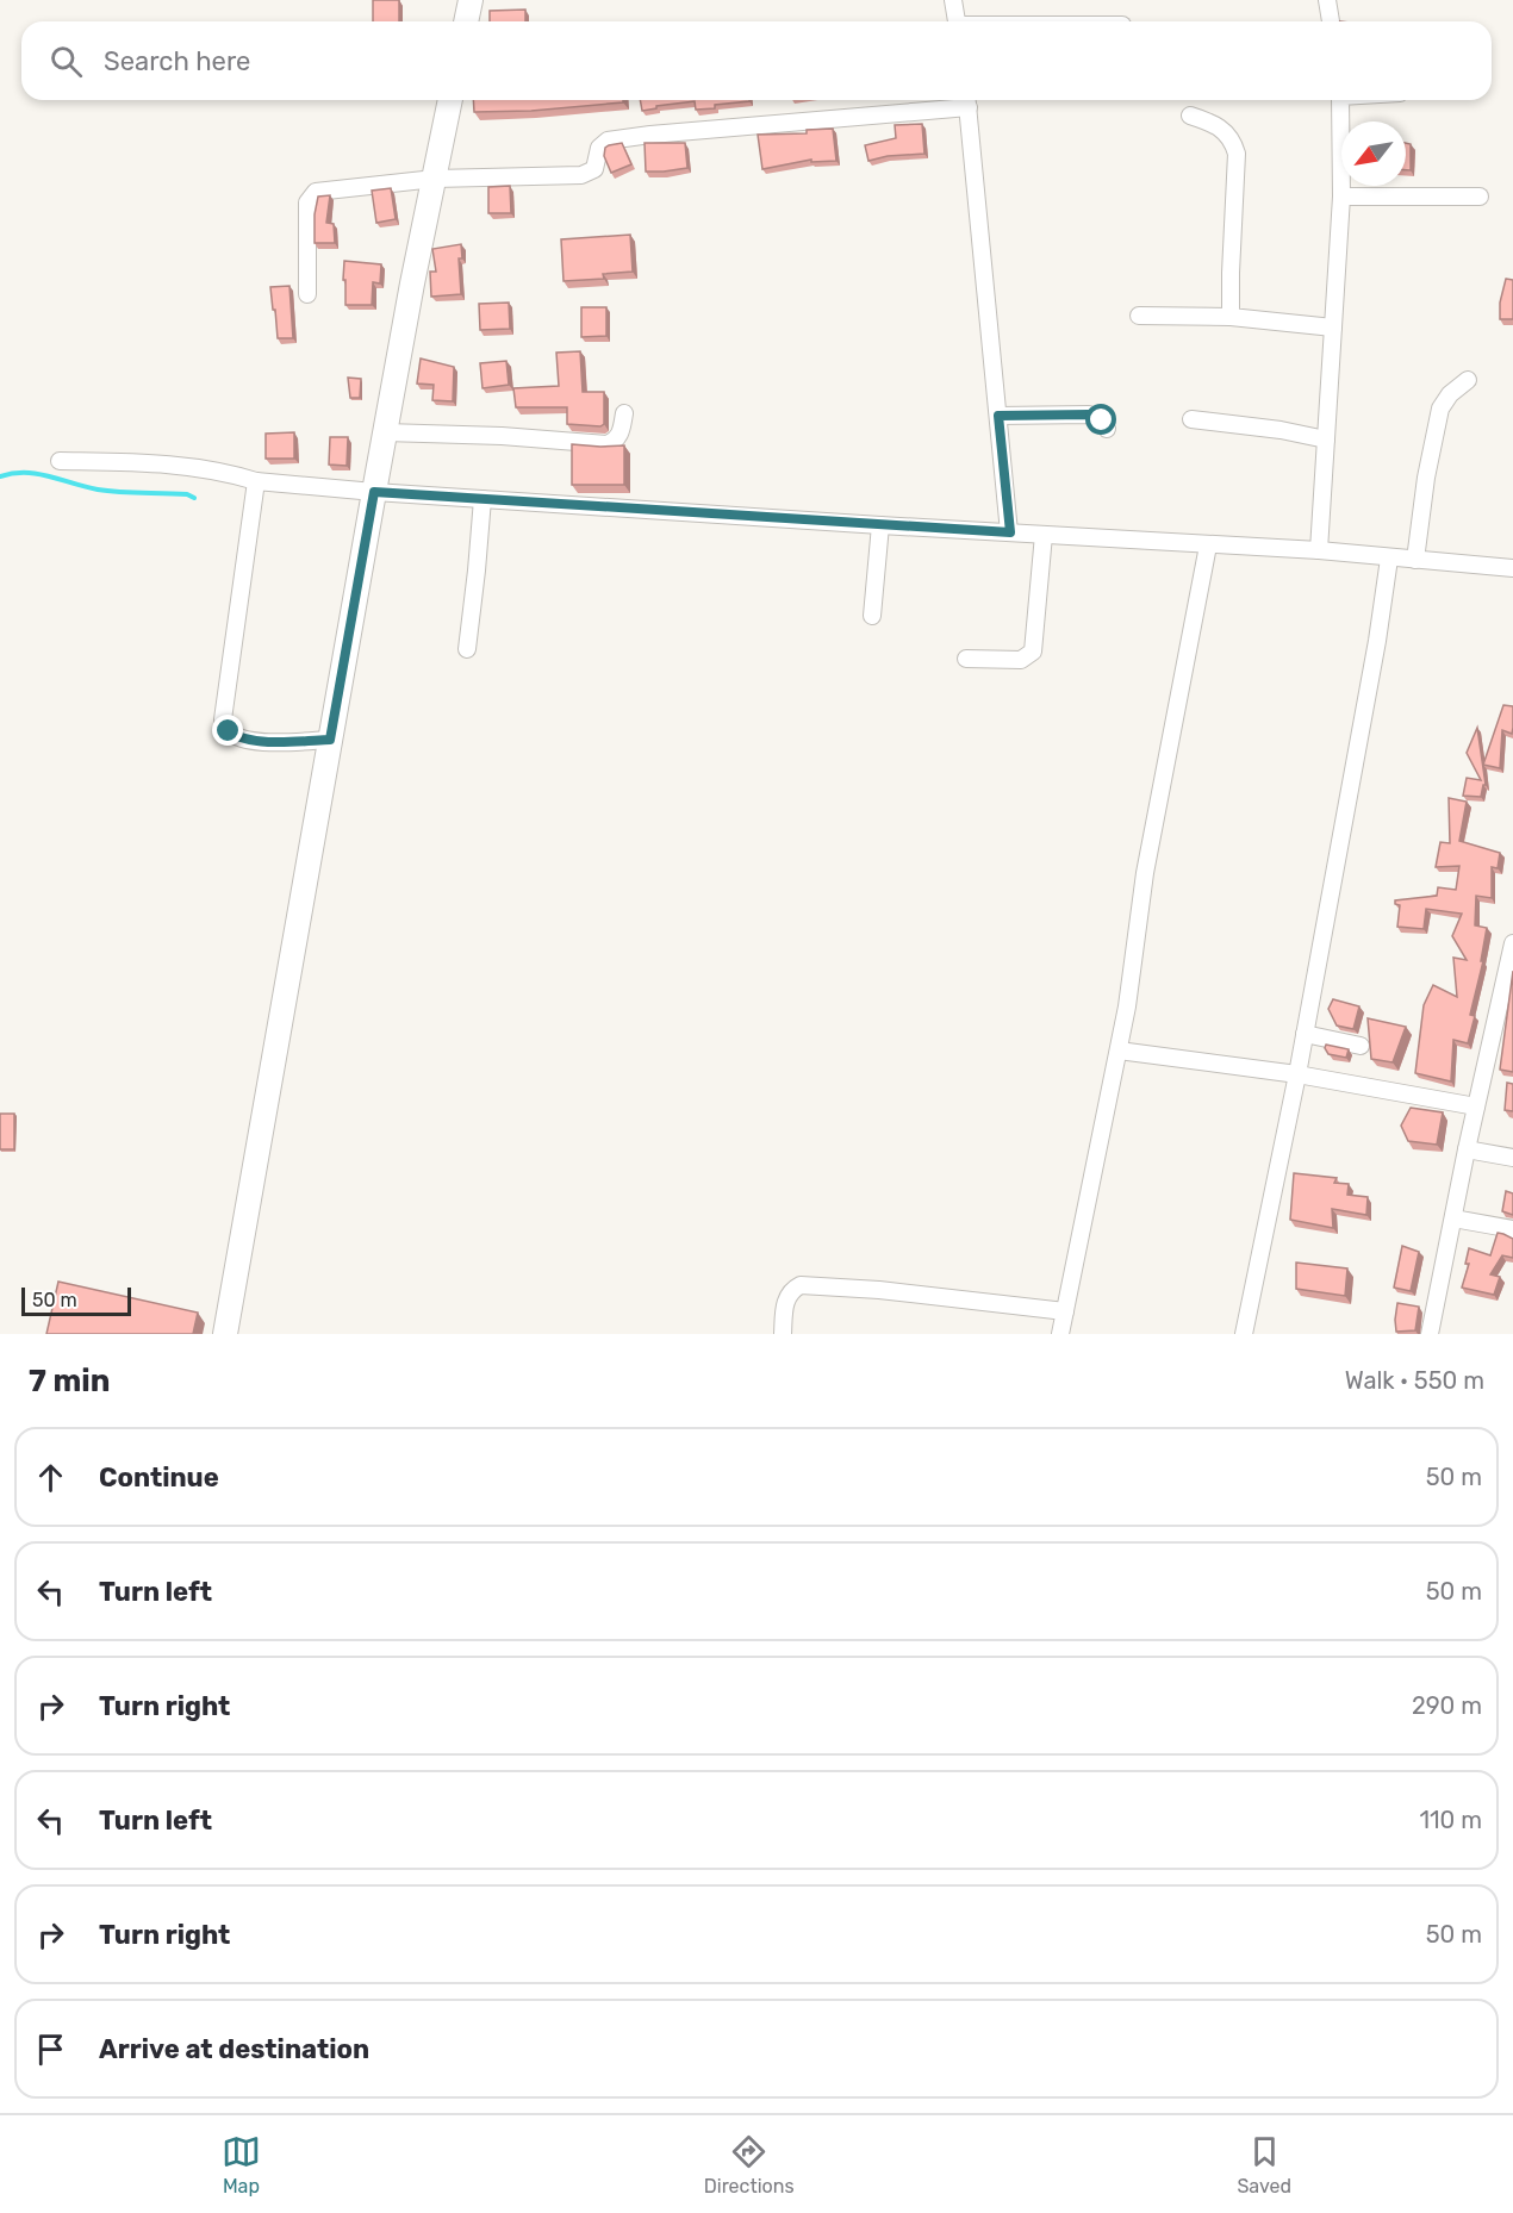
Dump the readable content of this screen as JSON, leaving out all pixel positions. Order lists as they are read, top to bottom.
{
  "scale_bar": "50 m",
  "north": "bottom left",
  "page": {
    "search": "Search here",
    "scale": "50 m",
    "heading": ["7 min", "Walk · 550 m"],
    "list": [
      ["Continue", "50 m"],
      ["Turn left", "50 m"],
      ["Turn right", "290 m"],
      ["Turn left", "110 m"],
      ["Turn right", "50 m"],
      "Arrive at destination"
    ],
    "nav": ["Map", "Directions", "Saved"]
  }
}
